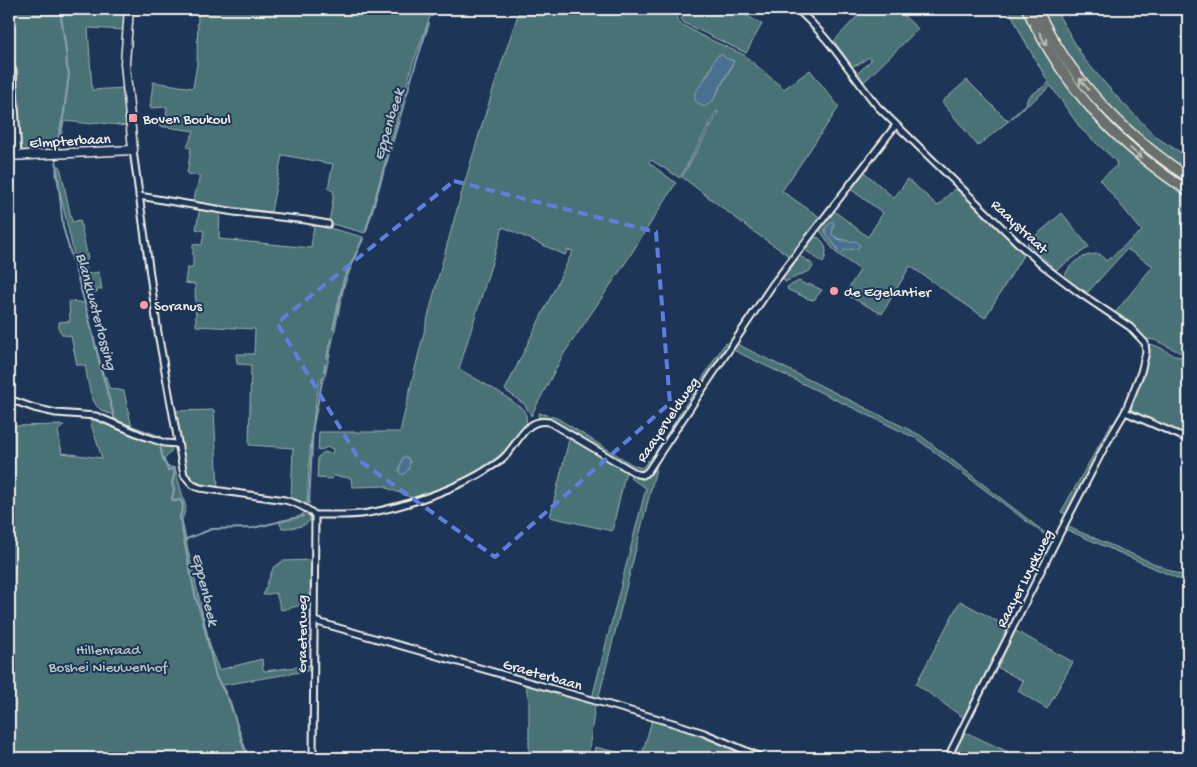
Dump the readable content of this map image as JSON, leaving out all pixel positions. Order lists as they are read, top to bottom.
{
  "streets": {
    "street": [
      "Elmpterbaan",
      "Raaystraat",
      "Raayerveldweg",
      "Raayer Luyckweg",
      "Graeterweg",
      "Graeterbaan"
    ]
  },
  "crossings": [
    ["Raaystraat", "Raayerveldweg"],
    ["Raaystraat", "Raayer Luyckweg"],
    ["Raayerveldweg", "Graeterweg"],
    ["Graeterweg", "Graeterbaan"]
  ],
  "water": ["Eppenbeek", "Blankwaterlossing"],
  "parks": ["Hillenraad Boshei Nieuwenhof"],
  "places": {
    "transit": ["Boven Boukoul"],
    "other": ["de Egelantier", "Soranus"]
  }
}
